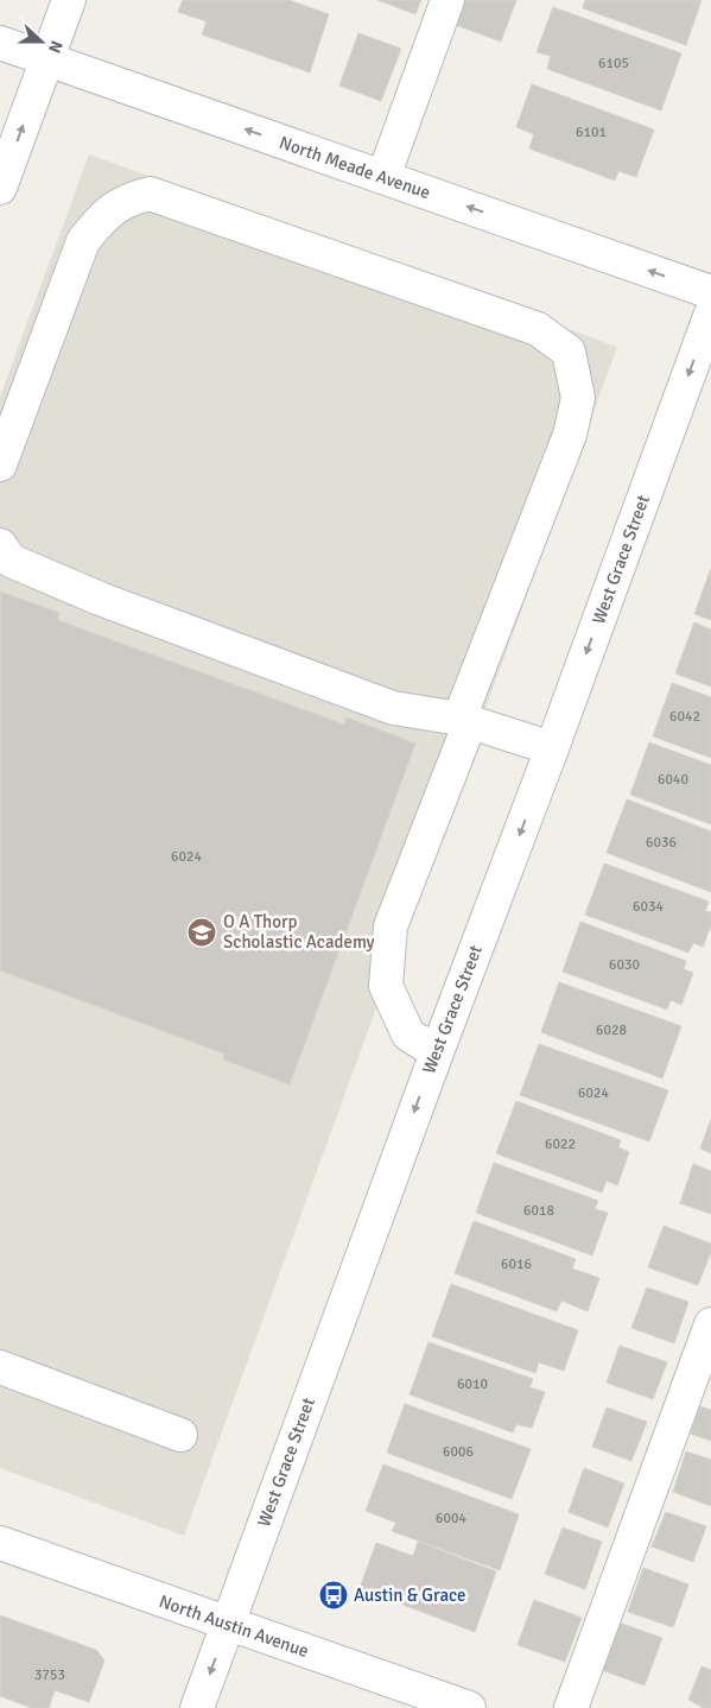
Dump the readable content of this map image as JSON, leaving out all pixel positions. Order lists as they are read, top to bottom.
{
  "streets": {
    "street": ["North Meade Avenue", "West Grace Street", "North Austin Avenue"]
  },
  "crossings": [
    ["West Grace Street", "North Austin Avenue"]
  ],
  "one_way": ["North Meade Avenue", "West Grace Street"],
  "places": {
    "school or university": ["O A Thorp Scholastic Academy"],
    "bus stop": ["Austin & Grace"]
  },
  "house_numbers": [
    "6105",
    "6101",
    "6042",
    "6040",
    "6036",
    "6024",
    "6034",
    "6030",
    "6028",
    "6024",
    "6022",
    "6018",
    "6016",
    "6010",
    "6006",
    "6004",
    "3753"
  ],
  "north": "right"
}
